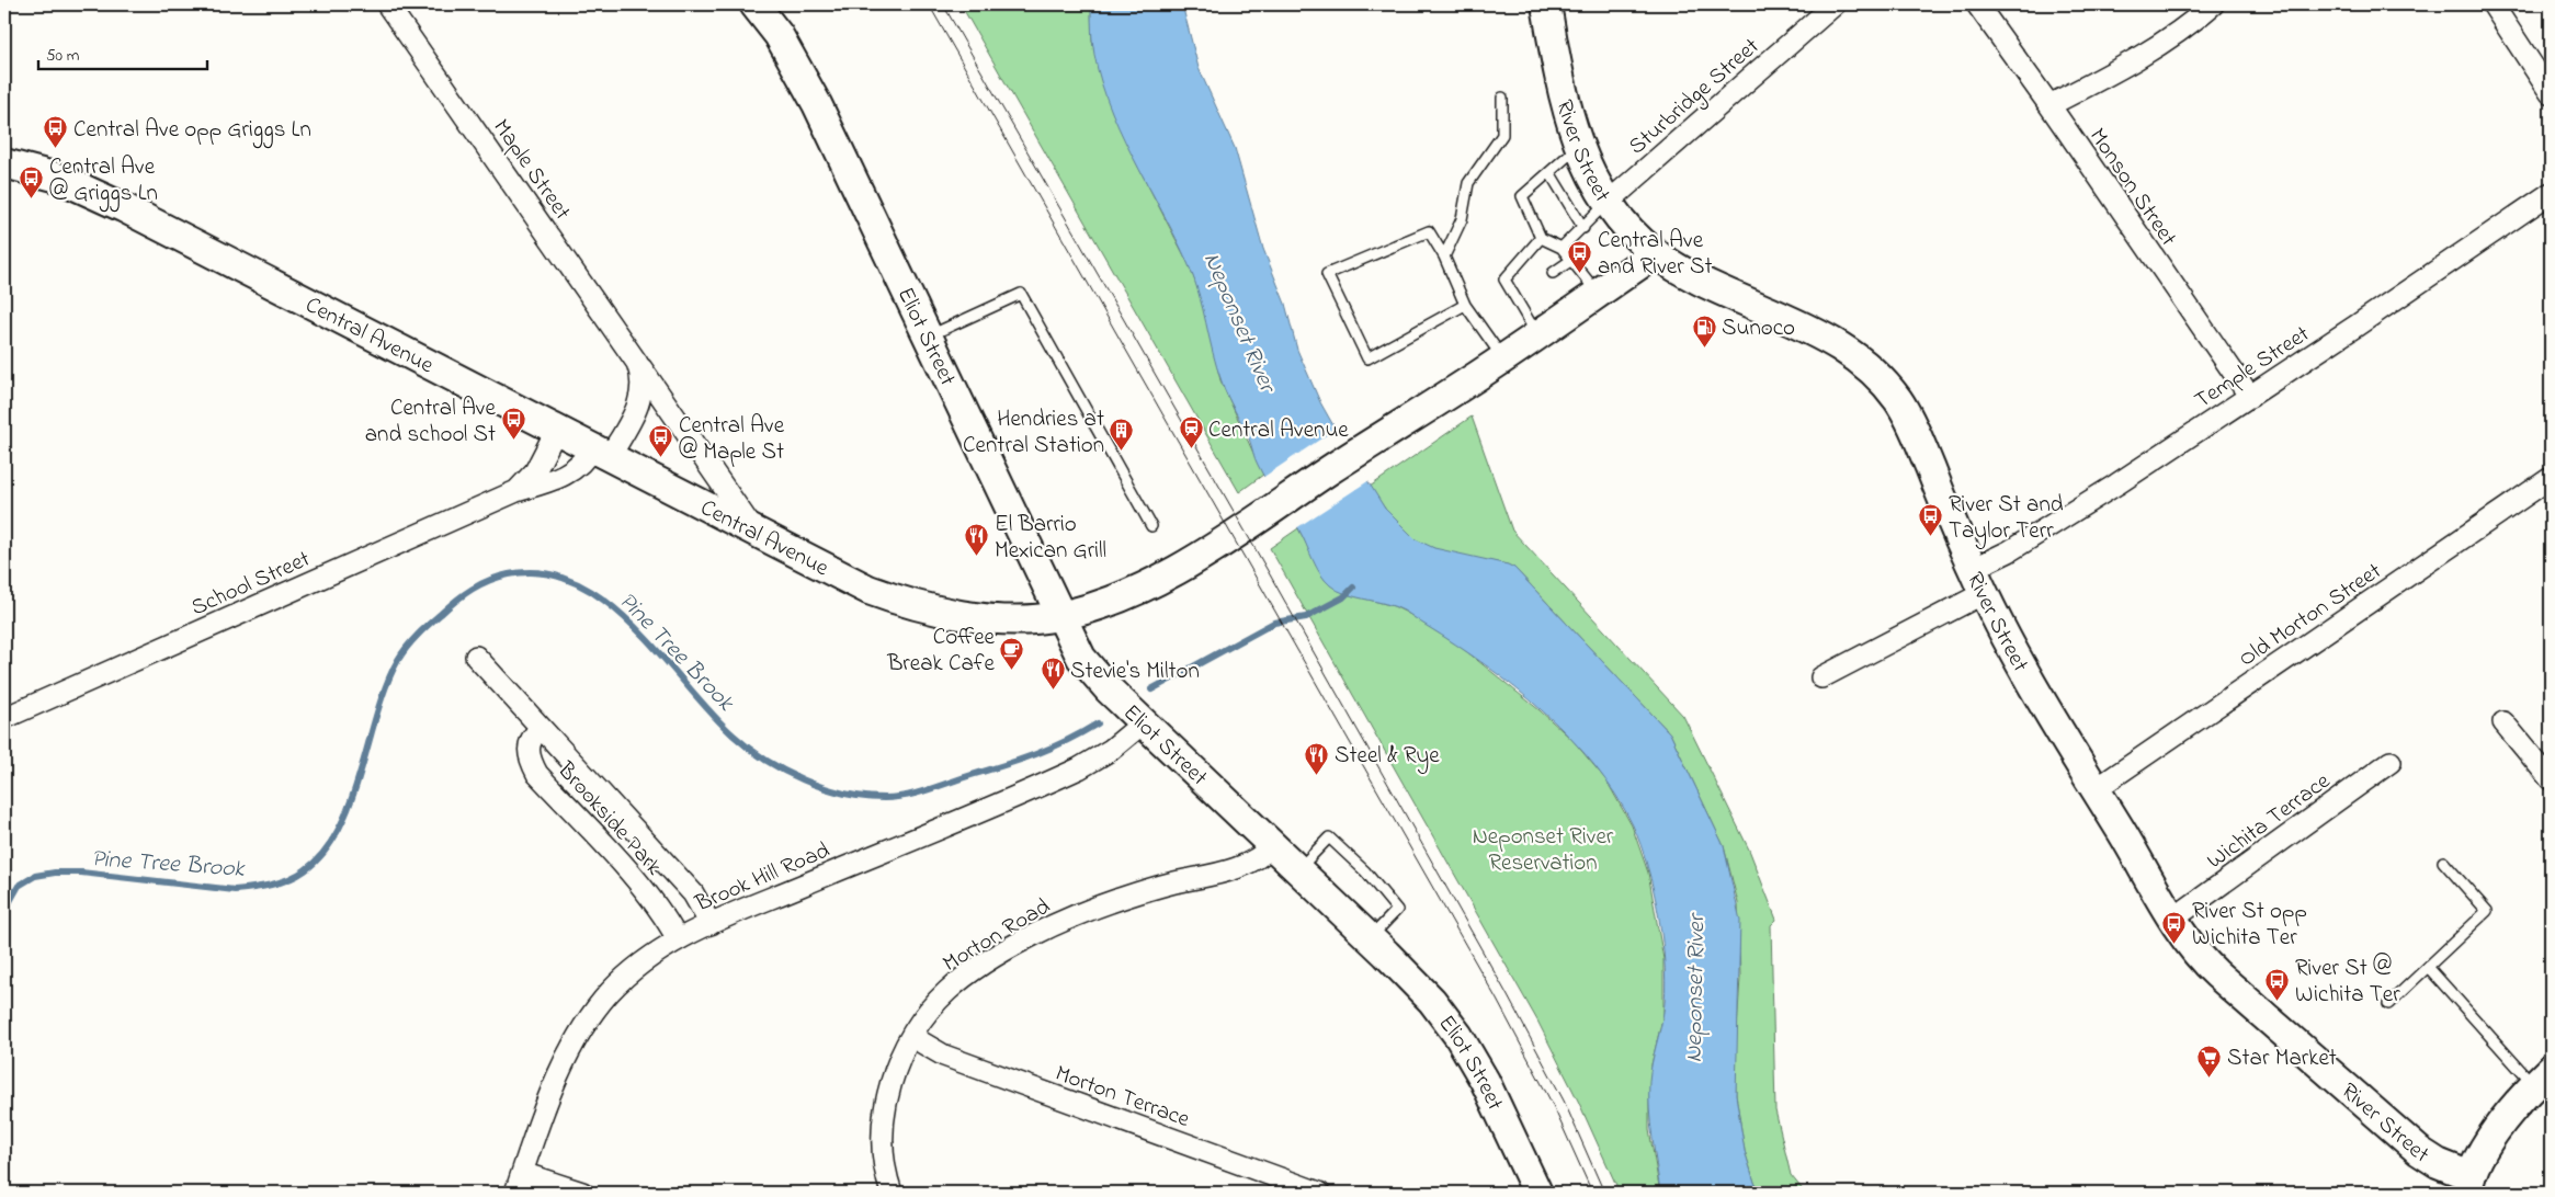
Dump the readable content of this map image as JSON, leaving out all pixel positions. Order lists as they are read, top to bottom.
{
  "streets": {
    "street": [
      "Sturbridge Street",
      "River Street",
      "Maple Street",
      "Monson Street",
      "Central Avenue",
      "Eliot Street",
      "Temple Street",
      "School Street",
      "Old Morton Street",
      "Brookside Park",
      "Wichita Terrace",
      "Brook Hill Road",
      "Morton Road",
      "Morton Terrace"
    ]
  },
  "crossings": [
    ["Sturbridge Street", "River Street"],
    ["River Street", "Central Avenue"],
    ["River Street", "Temple Street"],
    ["River Street", "Old Morton Street"],
    ["River Street", "Wichita Terrace"],
    ["Maple Street", "Central Avenue"],
    ["Maple Street", "School Street"],
    ["Monson Street", "Temple Street"],
    ["Central Avenue", "Eliot Street"],
    ["Central Avenue", "School Street"],
    ["Eliot Street", "Brook Hill Road"],
    ["Eliot Street", "Morton Road"],
    ["Brookside Park", "Brook Hill Road"],
    ["Morton Road", "Morton Terrace"]
  ],
  "water": ["Neponset River", "Pine Tree Brook"],
  "parks": ["Neponset River Reservation"],
  "places": {
    "bus stop": [
      "Central Ave opp Griggs Ln",
      "Central Ave @ Griggs Ln",
      "Central Ave and River St",
      "Central Ave and school St",
      "Central Ave @ Maple St",
      "River St and Taylor Terr",
      "River St opp Wichita Ter",
      "River St @ Wichita Ter"
    ],
    "fuel station": ["Sunoco"],
    "station": ["Central Avenue"],
    "building": ["Hendries at Central Station"],
    "restaurant": ["El Barrio Mexican Grill", "Stevie's Milton", "Steel & Rye"],
    "cafe": ["Coffee Break Cafe"],
    "supermarket": ["Star Market"]
  },
  "scale_bar": "50 m"
}
